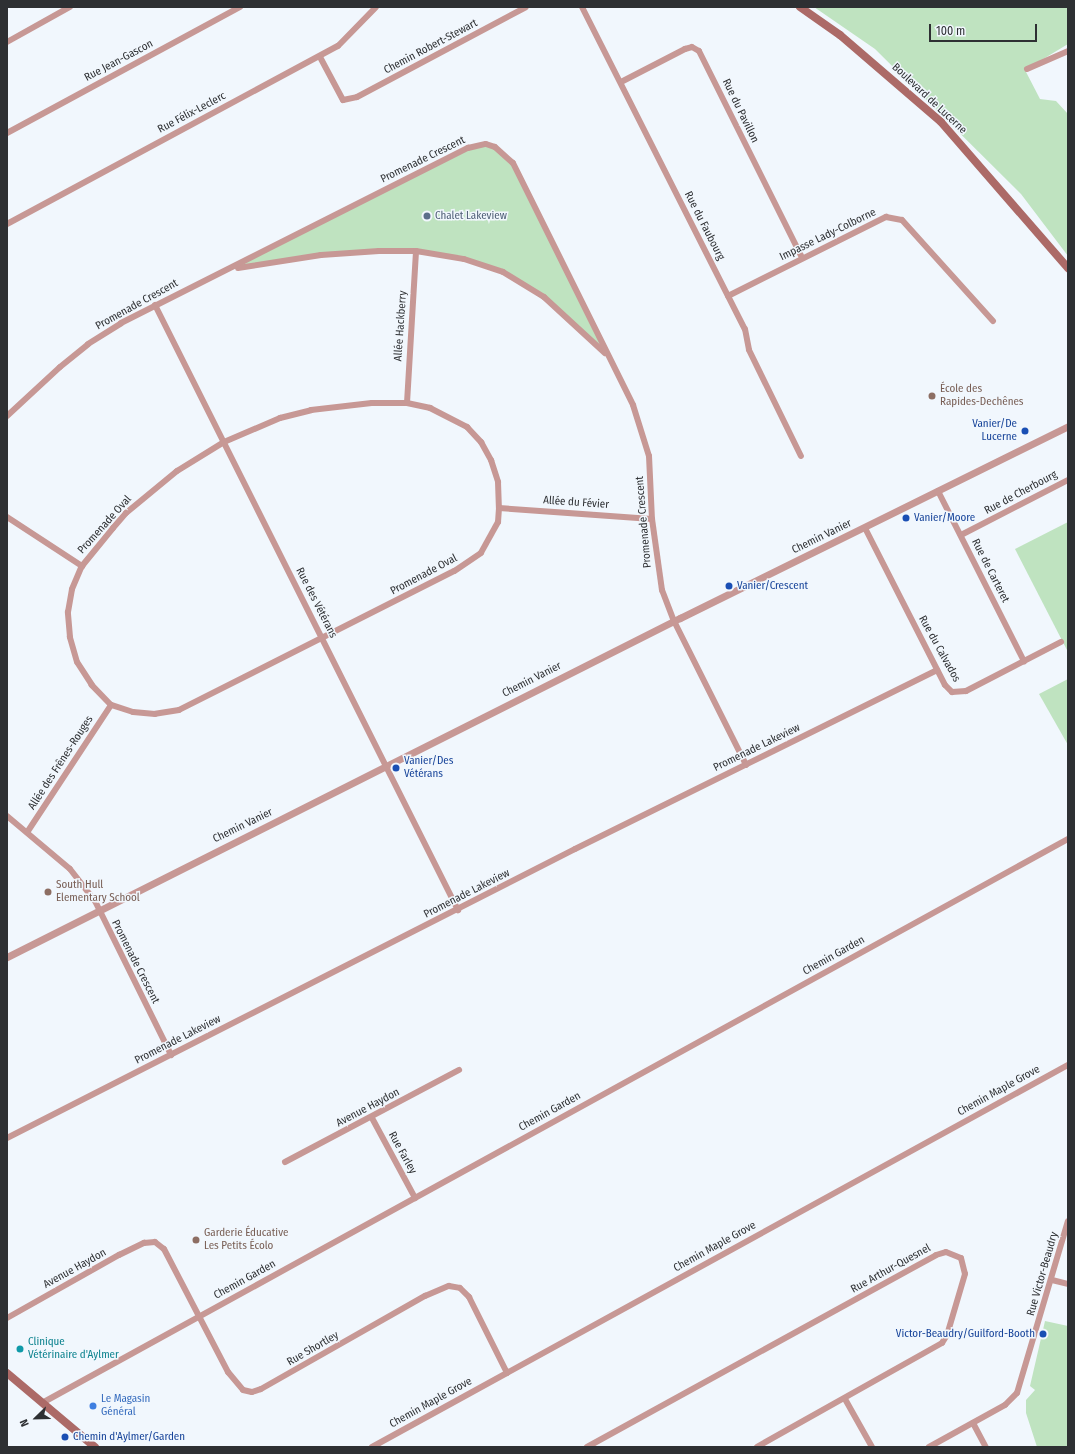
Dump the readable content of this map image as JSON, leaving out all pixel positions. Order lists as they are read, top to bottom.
{
  "streets": {
    "main road": ["Boulevard de Lucerne"],
    "street": [
      "Chemin Robert-Stewart",
      "Rue Jean-Gascon",
      "Rue du Pavillon",
      "Rue Félix-Leclerc",
      "Promenade Crescent",
      "Rue du Faubourg",
      "Impasse Lady-Colborne",
      "Allée Hackberry",
      "Rue de Cherbourg",
      "Allée du Févier",
      "Promenade Oval",
      "Chemin Vanier",
      "Rue de Carteret",
      "Rue des Vétérans",
      "Rue du Calvados",
      "Promenade Lakeview",
      "Allée des Frênes-Rouges",
      "Chemin Garden",
      "Chemin Maple Grove",
      "Avenue Haydon",
      "Rue Farley",
      "Rue Arthur-Quesnel",
      "Rue Victor-Beaudry",
      "Rue Shortley"
    ]
  },
  "crossings": [
    ["Chemin Robert-Stewart", "Rue Félix-Leclerc"],
    ["Rue du Pavillon", "Rue du Faubourg"],
    ["Rue du Pavillon", "Impasse Lady-Colborne"],
    ["Promenade Crescent", "Allée Hackberry"],
    ["Promenade Crescent", "Allée du Févier"],
    ["Promenade Crescent", "Chemin Vanier"],
    ["Promenade Crescent", "Rue des Vétérans"],
    ["Promenade Crescent", "Promenade Lakeview"],
    ["Promenade Crescent", "Allée des Frênes-Rouges"],
    ["Rue du Faubourg", "Impasse Lady-Colborne"],
    ["Allée Hackberry", "Promenade Oval"],
    ["Rue de Cherbourg", "Rue de Carteret"],
    ["Allée du Févier", "Promenade Oval"],
    ["Promenade Oval", "Rue des Vétérans"],
    ["Promenade Oval", "Allée des Frênes-Rouges"],
    ["Chemin Vanier", "Rue de Carteret"],
    ["Chemin Vanier", "Rue des Vétérans"],
    ["Chemin Vanier", "Rue du Calvados"],
    ["Rue de Carteret", "Rue du Calvados"],
    ["Rue des Vétérans", "Promenade Lakeview"],
    ["Rue du Calvados", "Promenade Lakeview"],
    ["Chemin Garden", "Rue Farley"],
    ["Chemin Garden", "Rue Shortley"],
    ["Chemin Maple Grove", "Rue Shortley"],
    ["Avenue Haydon", "Rue Farley"],
    ["Avenue Haydon", "Rue Shortley"]
  ],
  "places": [
    "Chalet Lakeview",
    "École des Rapides-Dechênes",
    "Vanier/De Lucerne",
    "Vanier/Moore",
    "Vanier/Crescent",
    "Vanier/Des Vétérans",
    "South Hull Elementary School",
    "Garderie Éducative Les Petits Écolo",
    "Victor-Beaudry/Guilford-Booth",
    "Clinique Vétérinaire d'Aylmer",
    "Le Magasin Général",
    "Chemin d'Aylmer/Garden"
  ],
  "scale_bar": "100 m",
  "north": "bottom left"
}
